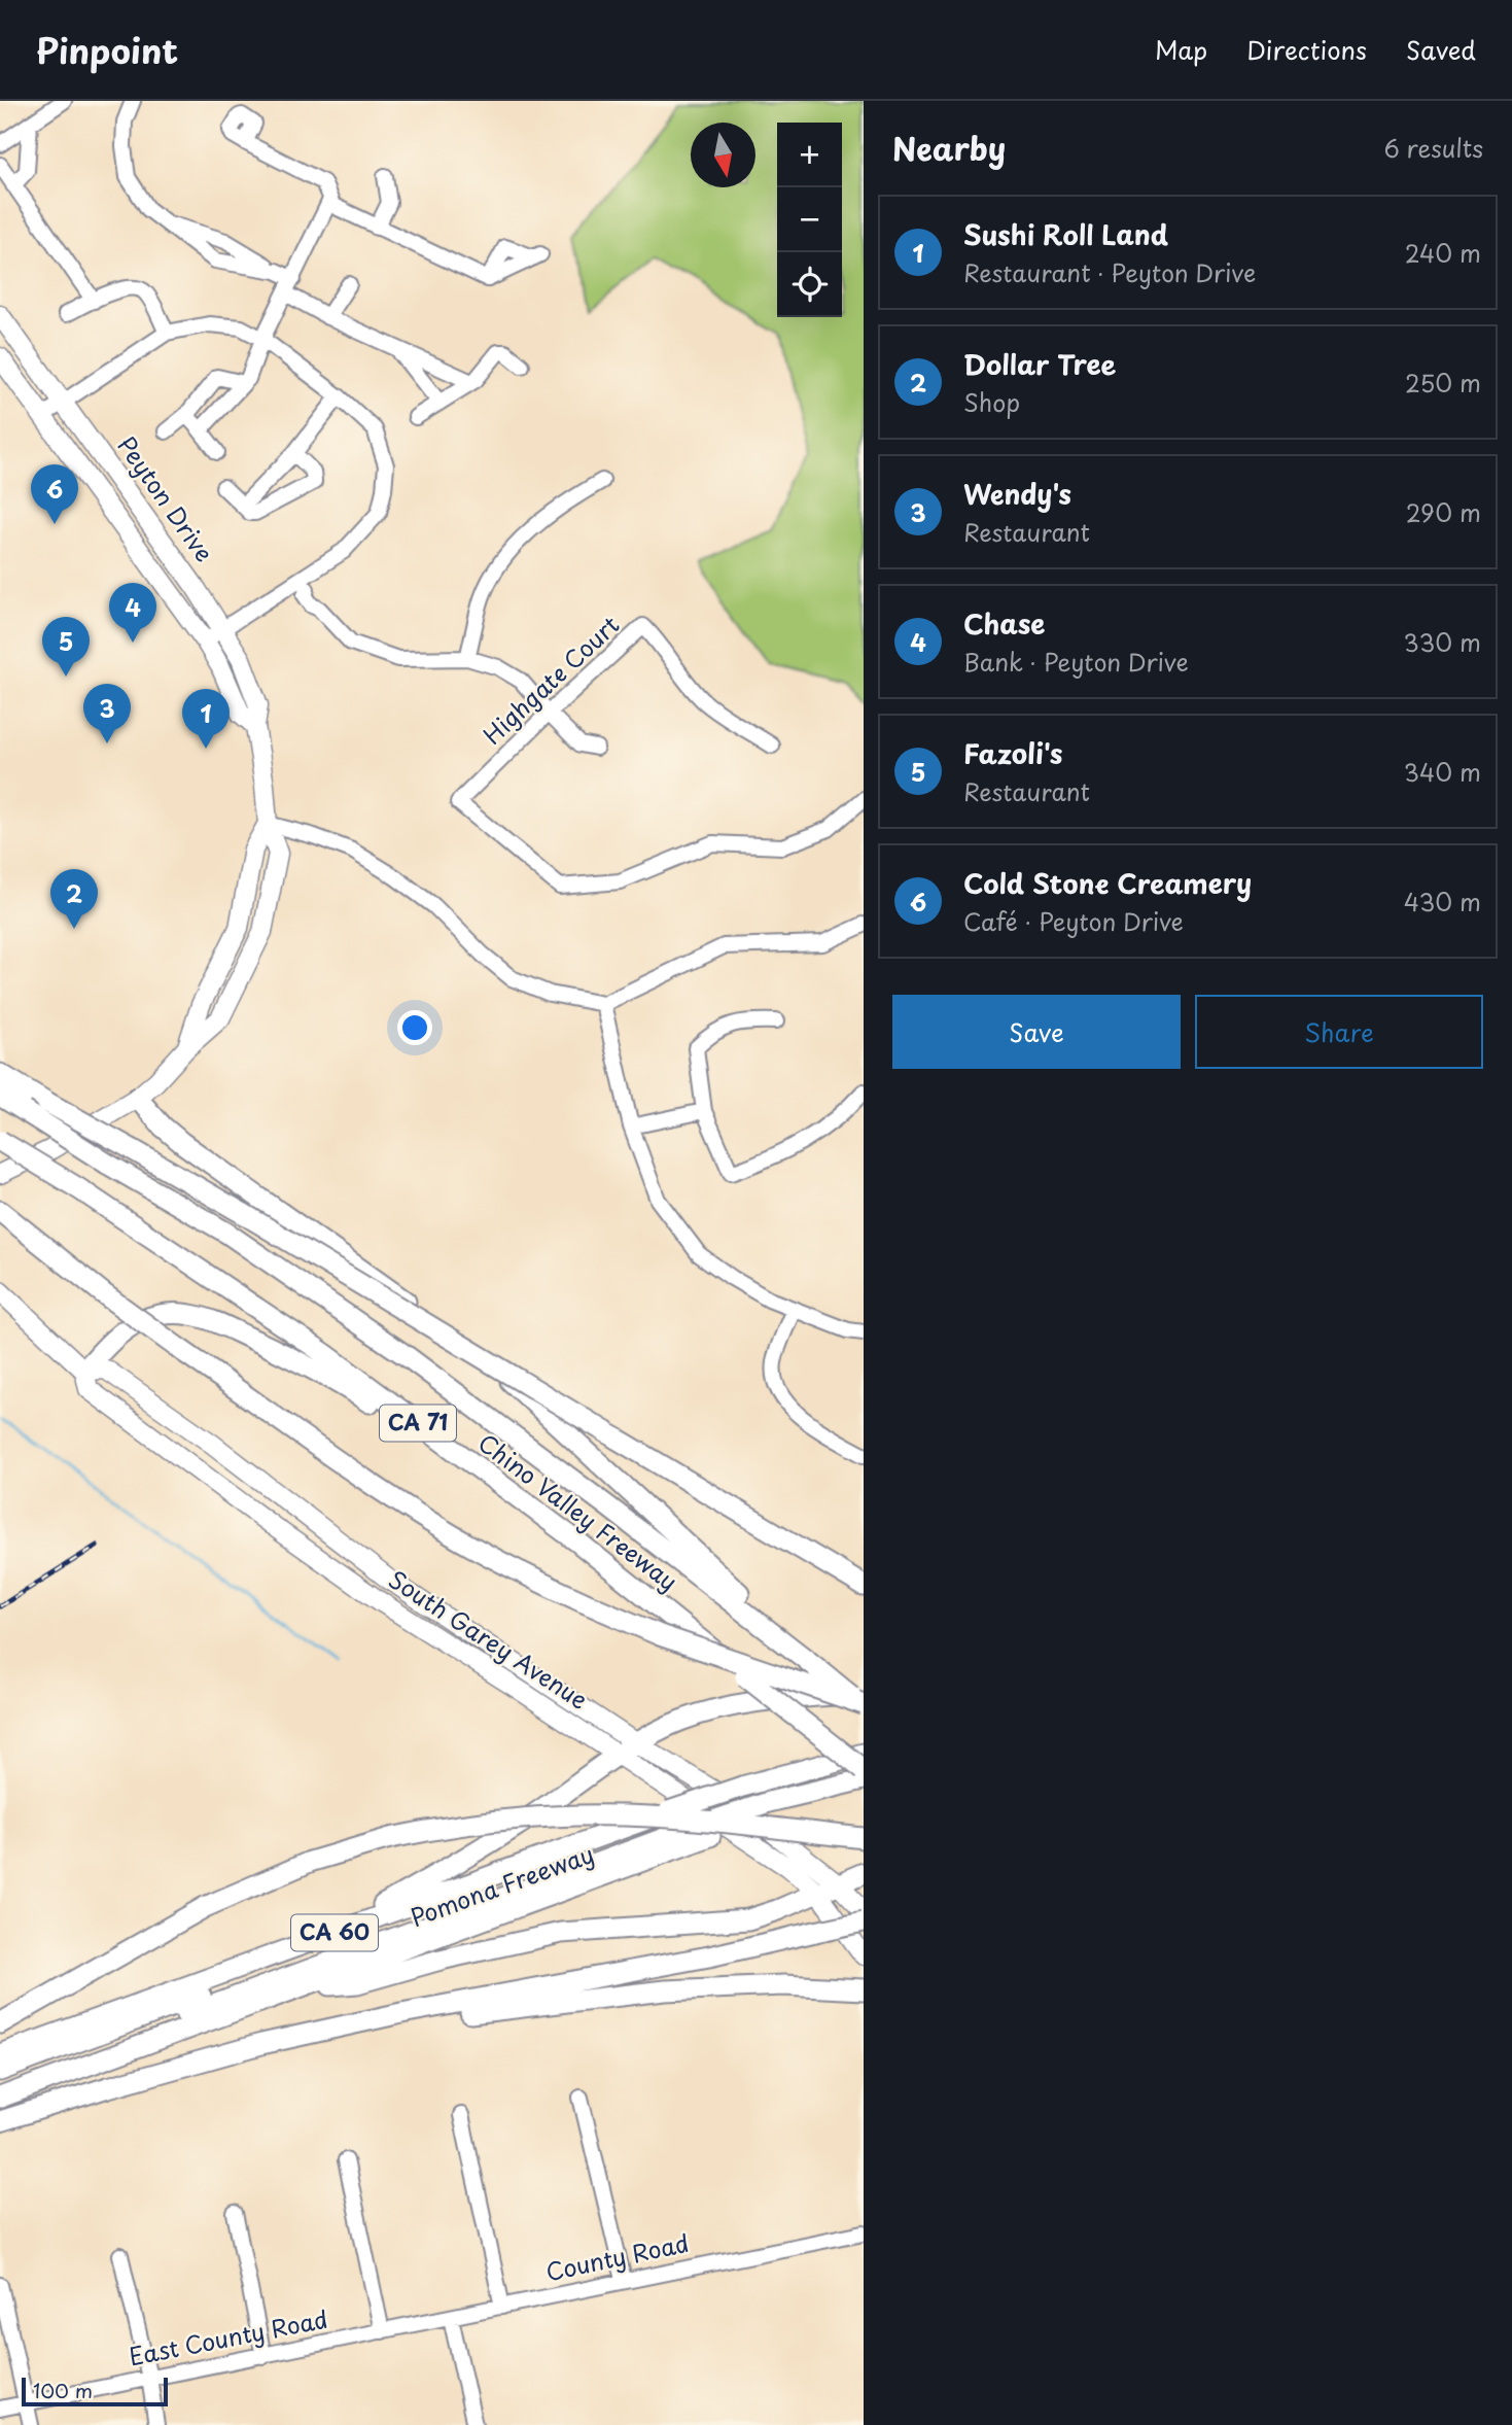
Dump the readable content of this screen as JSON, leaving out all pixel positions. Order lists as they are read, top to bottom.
{
  "streets": {
    "highway": [
      "CA 71",
      "Chino Valley Freeway",
      "Pomona Freeway",
      "CA 60"
    ],
    "main road": ["Peyton Drive", "South Garey Avenue"],
    "street": ["Highgate Court", "County Road", "East County Road"]
  },
  "crossings": [
    ["County Road", "East County Road"]
  ],
  "scale_bar": "100 m",
  "north": "bottom",
  "page": {
    "header": "Pinpoint",
    "nav": ["Map", "Directions", "Saved"],
    "heading": ["Nearby", "6 results"],
    "map_buttons": ["+", "−"],
    "list": [
      {
        "mark": "1",
        "name": "Sushi Roll Land",
        "note": "Restaurant · Peyton Drive",
        "value": "240 m"
      },
      {
        "mark": "2",
        "name": "Dollar Tree",
        "note": "Shop",
        "value": "250 m"
      },
      {
        "mark": "3",
        "name": "Wendy's",
        "note": "Restaurant",
        "value": "290 m"
      },
      {
        "mark": "4",
        "name": "Chase",
        "note": "Bank · Peyton Drive",
        "value": "330 m"
      },
      {
        "mark": "5",
        "name": "Fazoli's",
        "note": "Restaurant",
        "value": "340 m"
      },
      {
        "mark": "6",
        "name": "Cold Stone Creamery",
        "note": "Café · Peyton Drive",
        "value": "430 m"
      }
    ],
    "pins": [
      "6",
      "4",
      "5",
      "3",
      "1",
      "2"
    ],
    "buttons": ["Save", "Share"],
    "scale": "100 m"
  }
}
